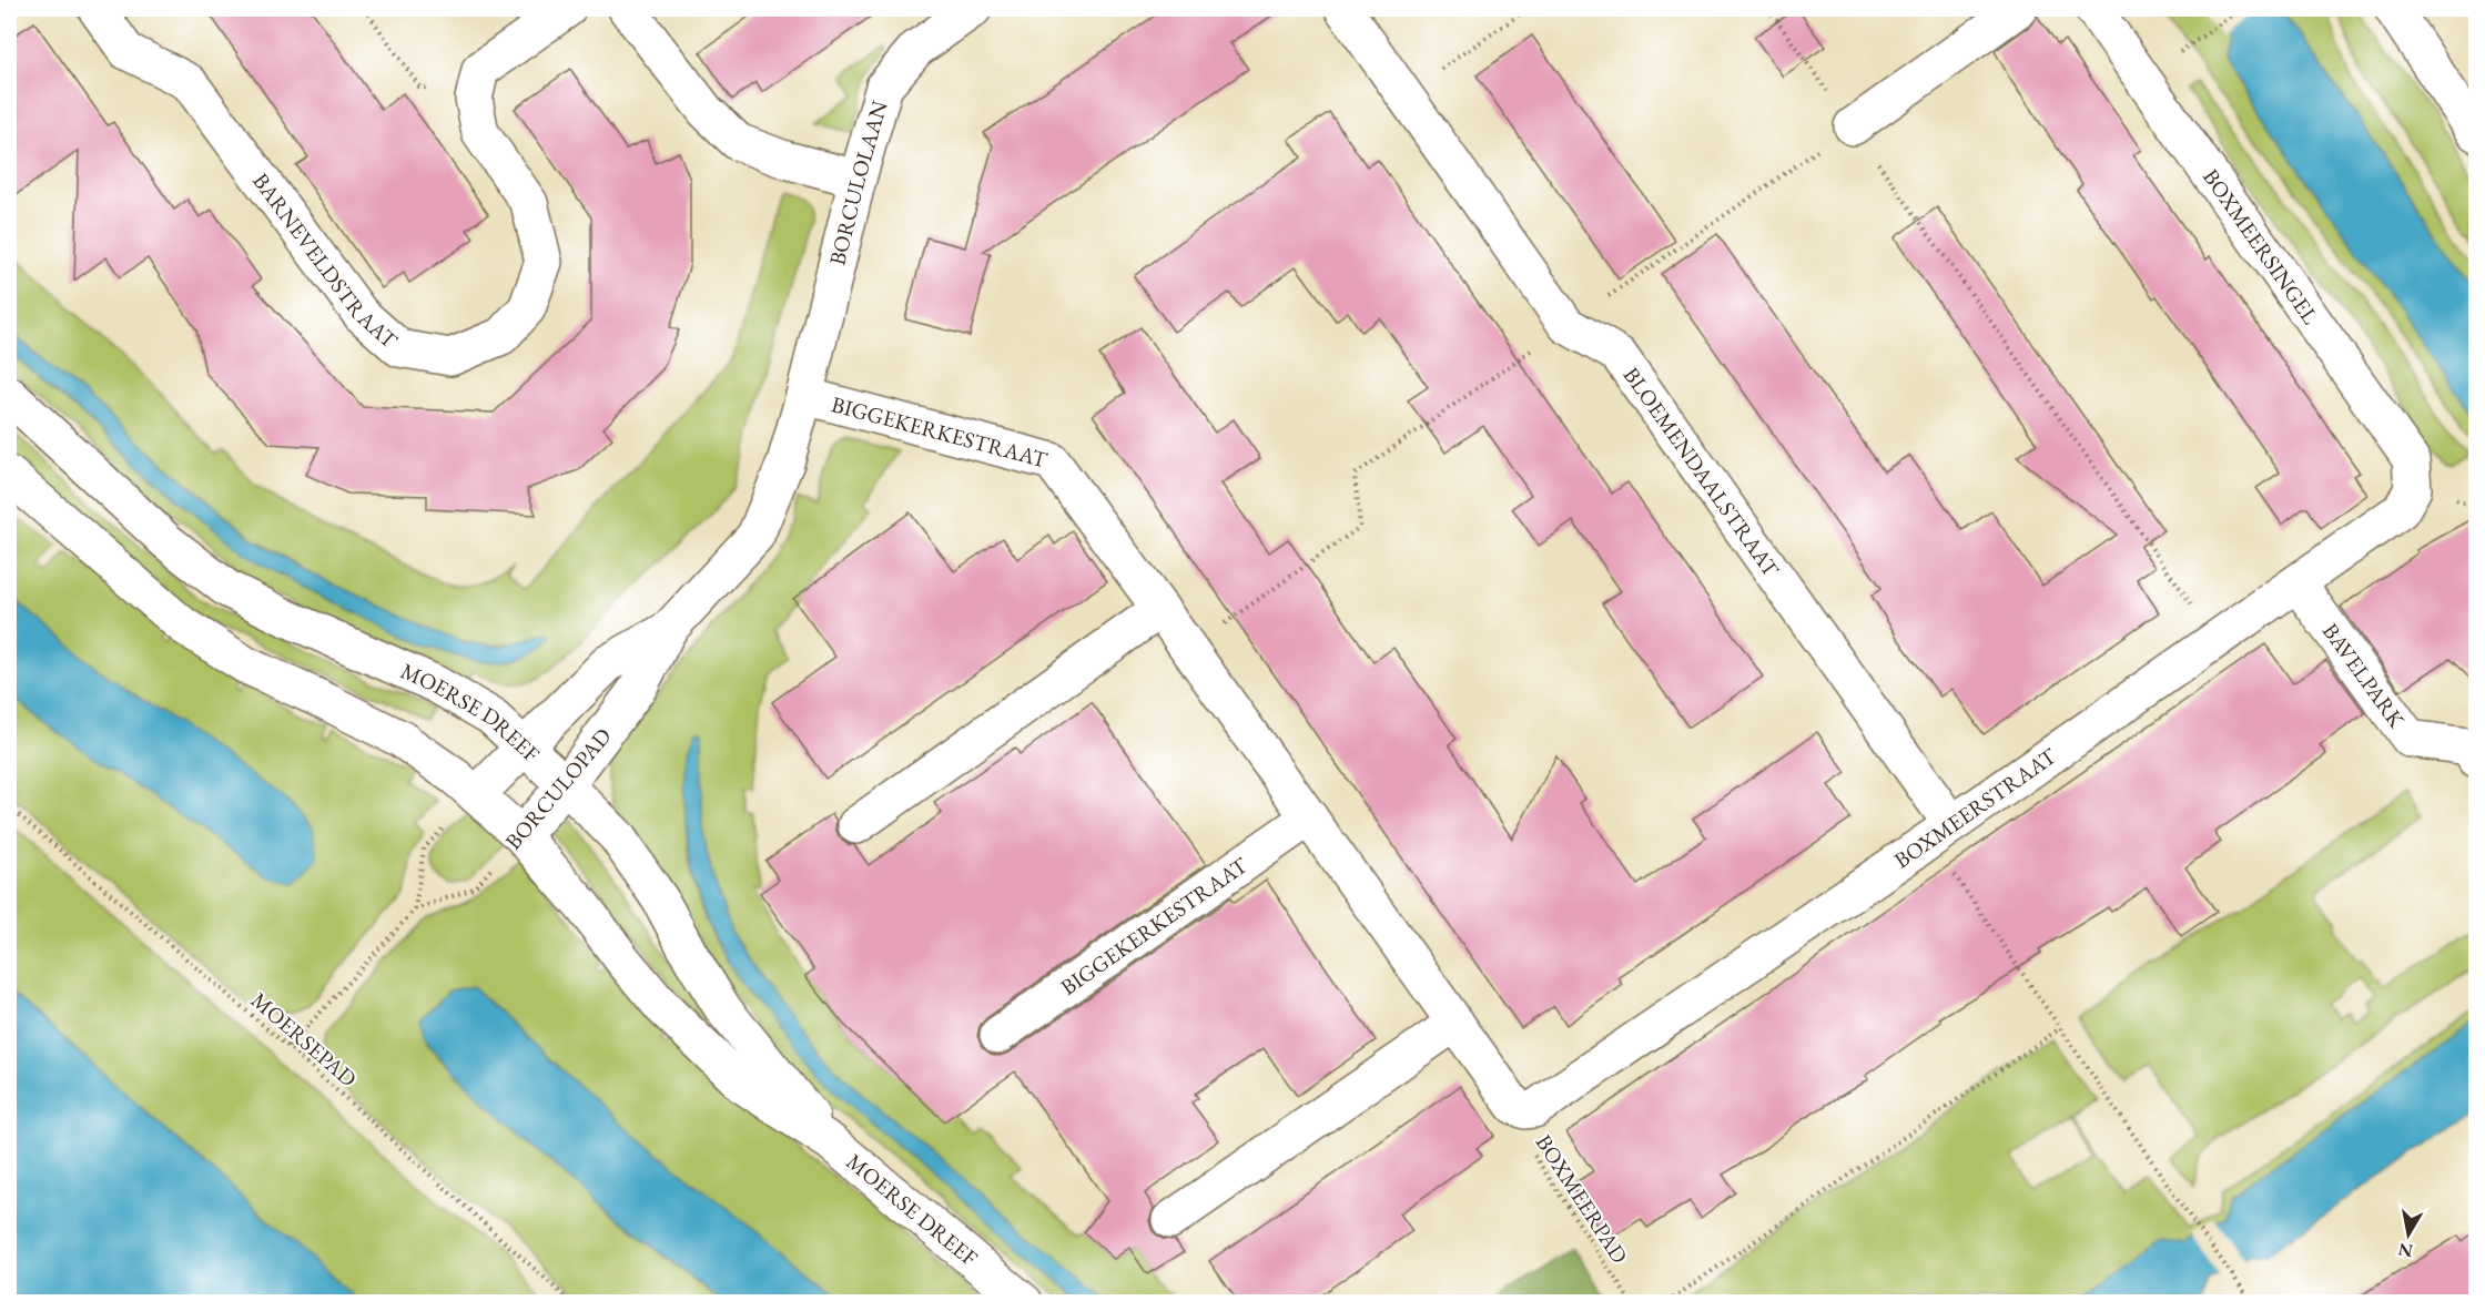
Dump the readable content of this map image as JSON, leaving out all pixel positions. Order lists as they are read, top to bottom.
{
  "streets": {
    "street": [
      "BORCULOLAAN",
      "BOXMEERSINGEL",
      "BARNEVELDSTRAAT",
      "BIGGEKERKESTRAAT",
      "BLOEMENDAALSTRAAT",
      "BAVELPARK",
      "MOERSE DREEF",
      "BORCULOPAD",
      "BOXMEERSTRAAT"
    ],
    "path": ["MOERSEPAD", "BOXMEERPAD"]
  },
  "crossings": [
    ["BORCULOLAAN", "BIGGEKERKESTRAAT"],
    ["BORCULOLAAN", "BORCULOPAD"],
    ["BOXMEERSINGEL", "BOXMEERSTRAAT"],
    ["BIGGEKERKESTRAAT", "BORCULOPAD"],
    ["BIGGEKERKESTRAAT", "BOXMEERSTRAAT"],
    ["BIGGEKERKESTRAAT", "BOXMEERPAD"],
    ["BLOEMENDAALSTRAAT", "BOXMEERSTRAAT"],
    ["BAVELPARK", "BOXMEERSTRAAT"],
    ["MOERSE DREEF", "BORCULOPAD"],
    ["BORCULOPAD", "MOERSEPAD"],
    ["BOXMEERSTRAAT", "BOXMEERPAD"]
  ],
  "north": "bottom"
}
